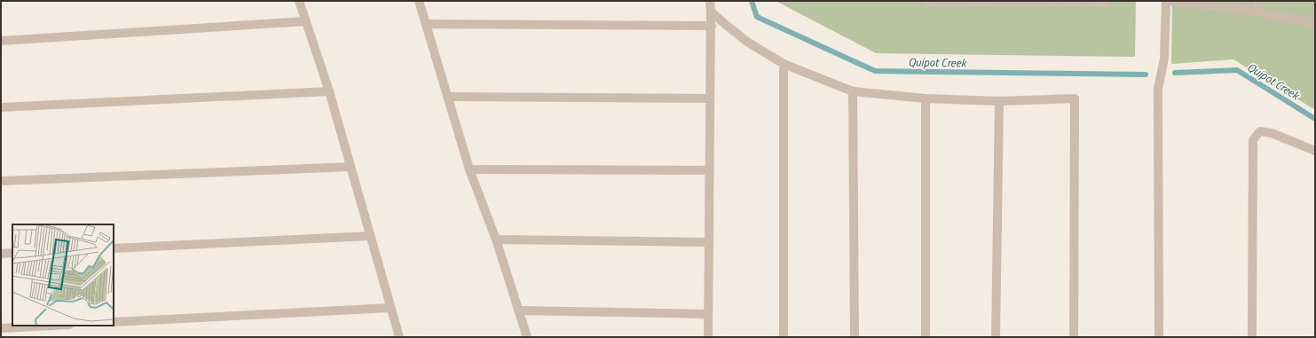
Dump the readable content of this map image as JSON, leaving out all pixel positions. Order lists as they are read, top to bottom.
{
  "water": ["Quipot Creek"]
}
